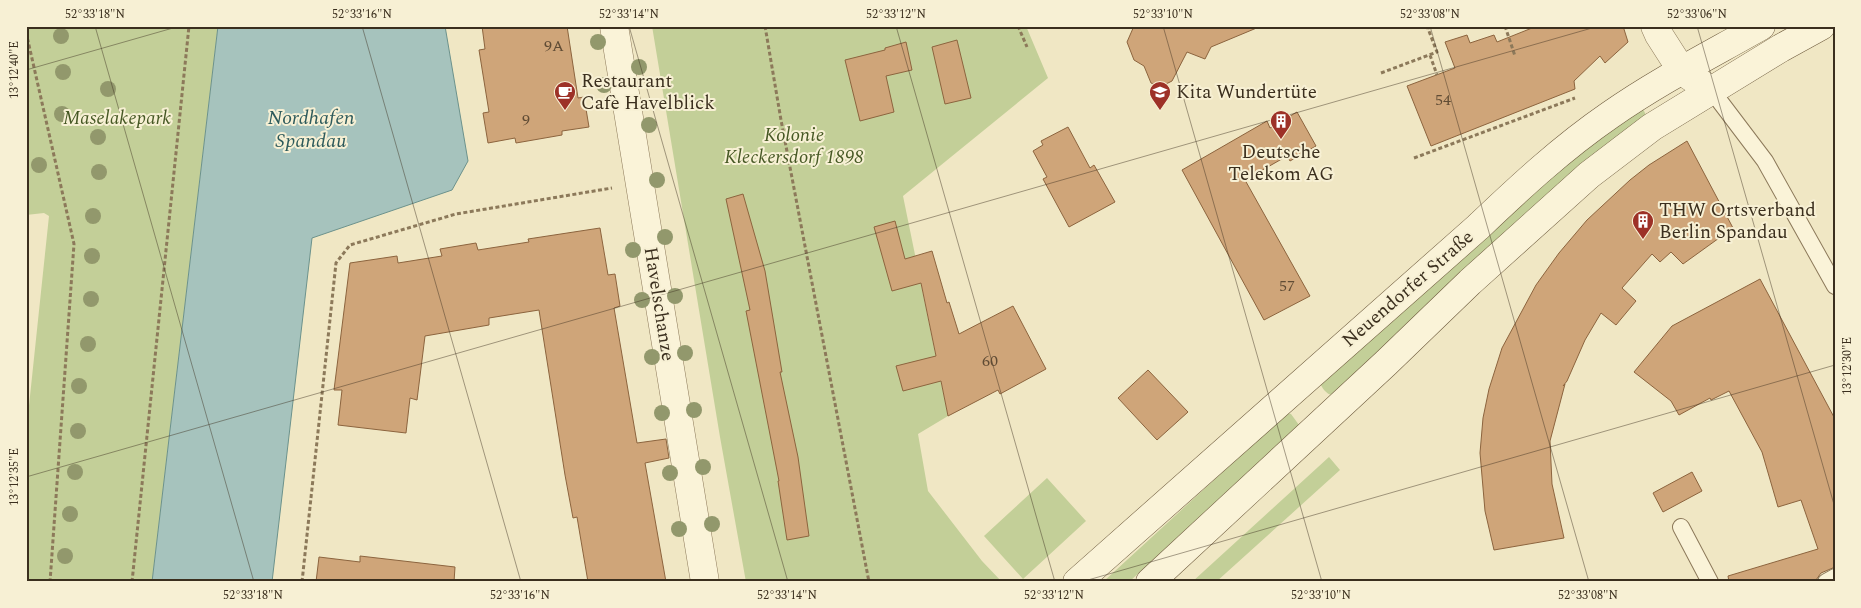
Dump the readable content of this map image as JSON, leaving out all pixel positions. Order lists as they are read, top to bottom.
{
  "streets": {
    "main road": ["Neuendorfer Straße", "Havelschanze"]
  },
  "water": ["Nordhafen Spandau"],
  "parks": ["Maselakepark", "Kolonie Kleckersdorf 1898"],
  "places": {
    "cafe": ["Restaurant Cafè Havelblick"],
    "school or university": ["Kita Wundertüte"],
    "building": ["Deutsche Telekom AG", "THW Ortsverband Berlin Spandau"]
  },
  "house_numbers": [
    "9A",
    "54",
    "9",
    "57",
    "60"
  ],
  "coordinates": [
    "52°33'18\"N",
    "52°33'16\"N",
    "52°33'14\"N",
    "52°33'12\"N",
    "52°33'10\"N",
    "52°33'08\"N",
    "52°33'06\"N",
    "13°12'40\"E",
    "13°12'30\"E",
    "13°12'35\"E"
  ]
}
